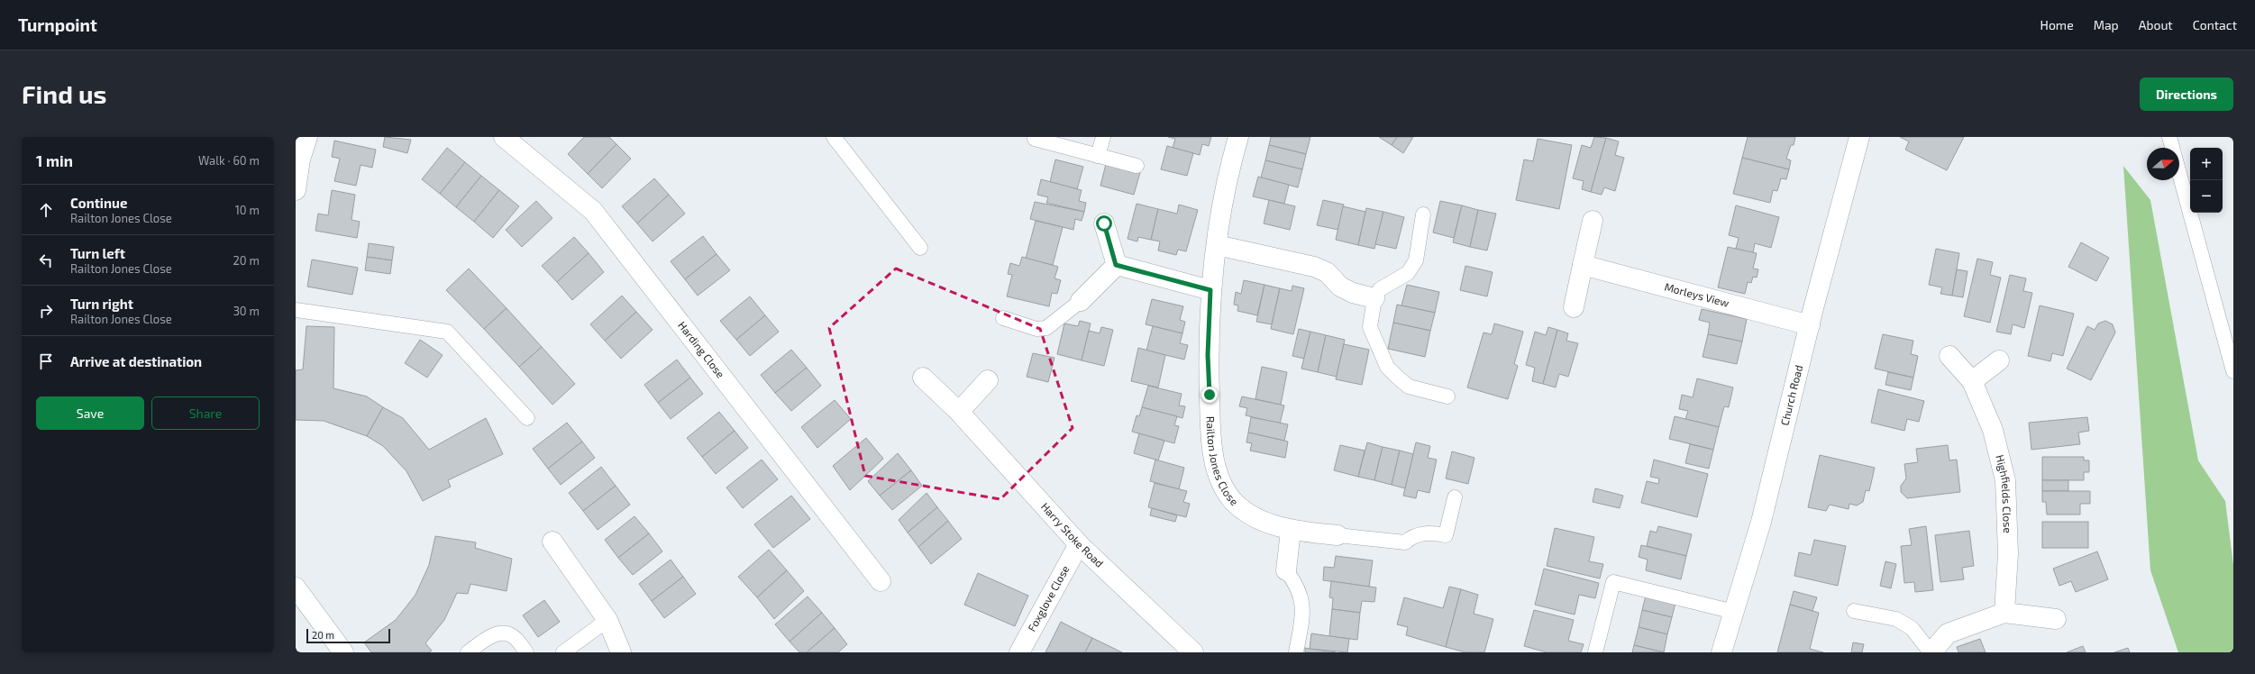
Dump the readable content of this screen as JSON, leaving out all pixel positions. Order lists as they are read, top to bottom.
{
  "streets": {
    "street": [
      "Morleys View",
      "Harding Close",
      "Church Road",
      "Railton Jones Close",
      "Highfields Close",
      "Harry Stoke Road",
      "Foxglove Close"
    ]
  },
  "crossings": [
    ["Morleys View", "Church Road"],
    ["Harry Stoke Road", "Foxglove Close"]
  ],
  "scale_bar": "20 m",
  "north": "right",
  "page": {
    "header": "Turnpoint",
    "nav": [
      "Home",
      "Map",
      "About",
      "Contact"
    ],
    "buttons": [
      "Directions",
      ["Save", "Share"]
    ],
    "title": "Find us",
    "heading": ["1 min", "Walk · 60 m"],
    "map_buttons": ["+", "−"],
    "list": [
      ["Continue", "Railton Jones Close", "10 m"],
      ["Turn left", "Railton Jones Close", "20 m"],
      ["Turn right", "Railton Jones Close", "30 m"],
      "Arrive at destination"
    ],
    "scale": "20 m"
  }
}
